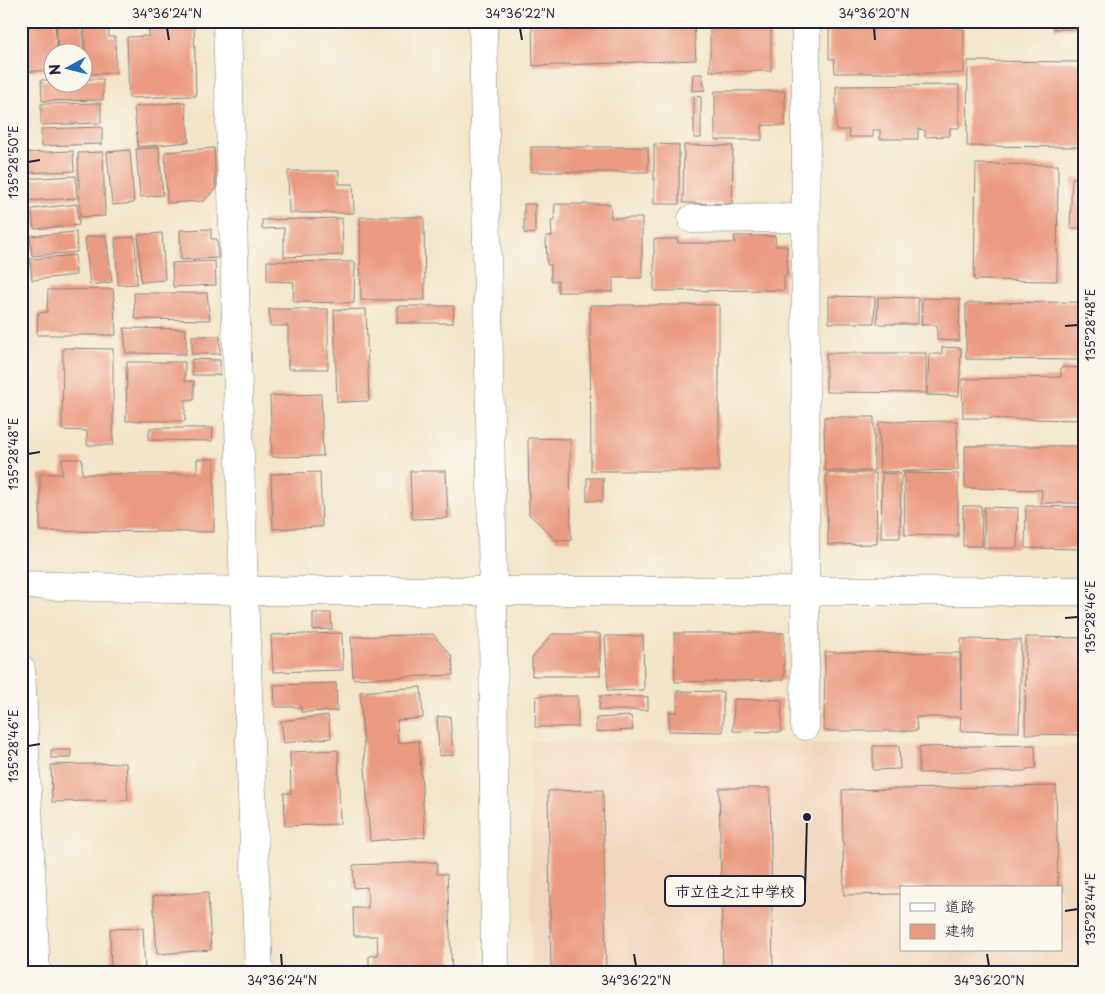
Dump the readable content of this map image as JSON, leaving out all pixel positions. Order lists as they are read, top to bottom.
{
  "places": ["市立住之江中学校"],
  "legend": ["道路", "建物"],
  "north": "left",
  "coordinates": [
    "34°36'24\"N",
    "34°36'22\"N",
    "34°36'20\"N",
    "135°28'50\"E",
    "135°28'48\"E",
    "135°28'46\"E",
    "135°28'44\"E"
  ]
}
